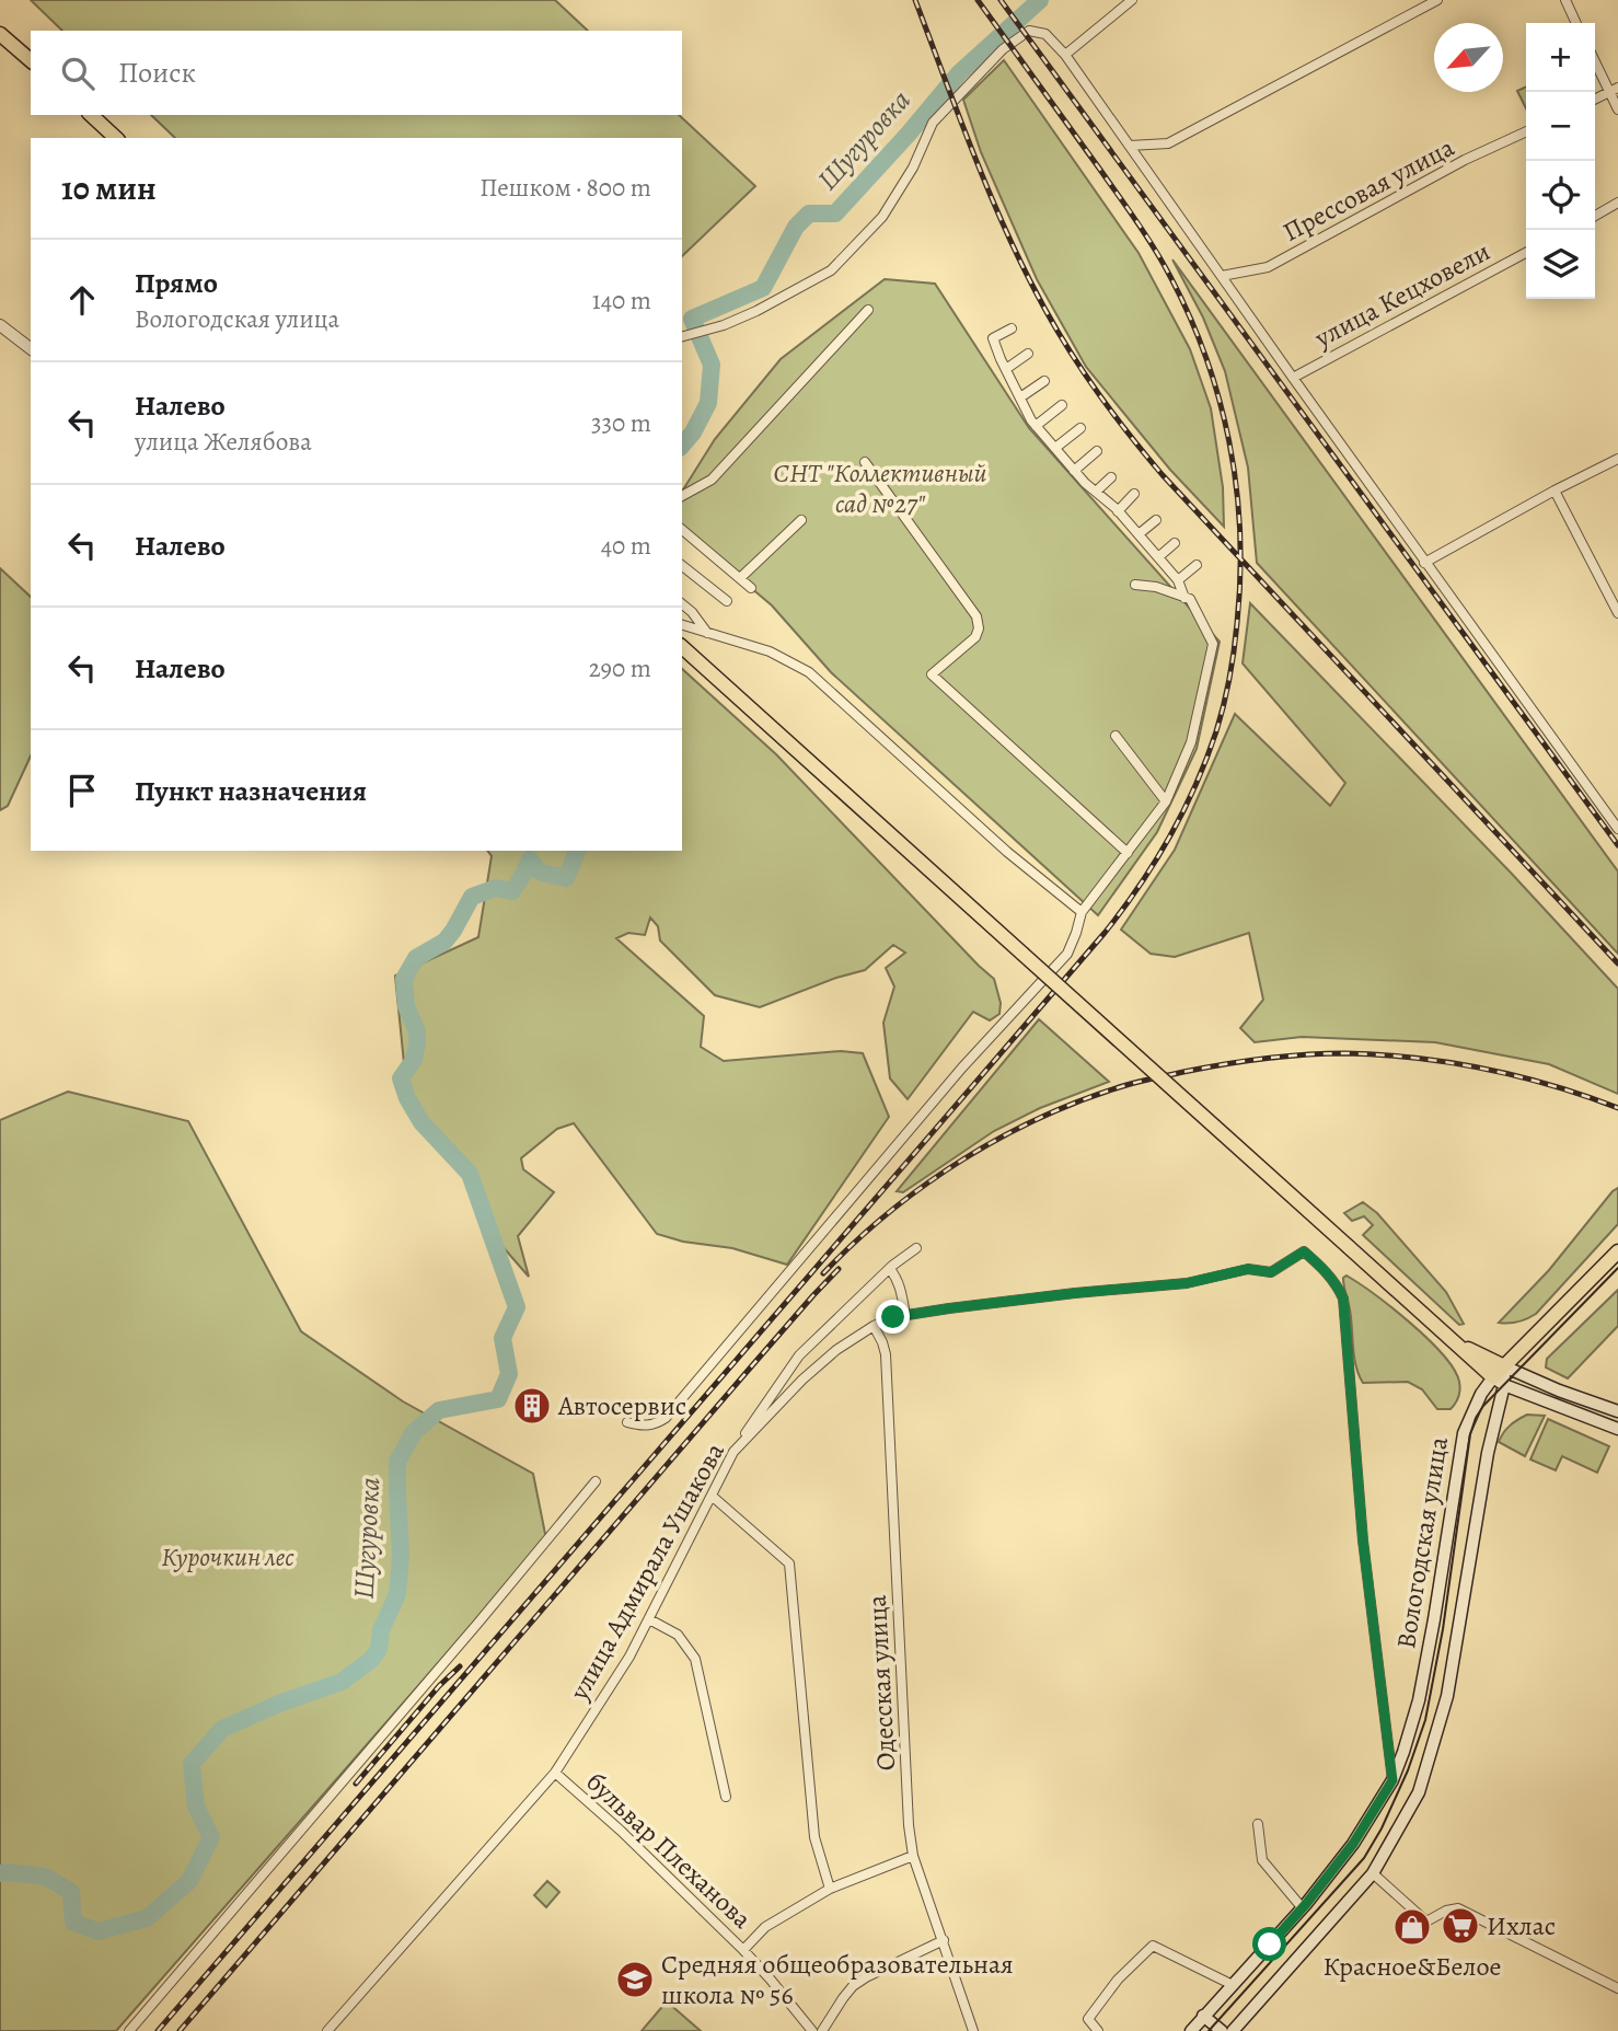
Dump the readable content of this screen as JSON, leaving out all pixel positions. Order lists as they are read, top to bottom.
{
  "streets": {
    "main road": ["Вологодская улица"],
    "street": [
      "Прессовая улица",
      "улица Кецховели",
      "улица Адмирала Ушакова",
      "Одесская улица",
      "бульвар Плеханова"
    ]
  },
  "crossings": [
    ["Вологодская улица", "улица Адмирала Ушакова"],
    ["улица Адмирала Ушакова", "Одесская улица"],
    ["улица Адмирала Ушакова", "бульвар Плеханова"]
  ],
  "water": ["Шугуровка"],
  "parks": ["СНТ \"Коллективный сад №27\"", "Курочкин лес"],
  "places": {
    "building": ["Автосервис"],
    "supermarket": ["Ихлас"],
    "shop": ["Красное&Белое"],
    "school or university": ["Средняя общеобразовательная школа № 56"]
  },
  "north": "bottom left",
  "page": {
    "map_buttons": ["+", "−"],
    "search": "Поиск",
    "heading": ["10 мин", "Пешком · 800 m"],
    "list": [
      ["Прямо", "Вологодская улица", "140 m"],
      ["Налево", "улица Желябова", "330 m"],
      ["Налево", "40 m"],
      ["Налево", "290 m"],
      "Пункт назначения"
    ]
  }
}
